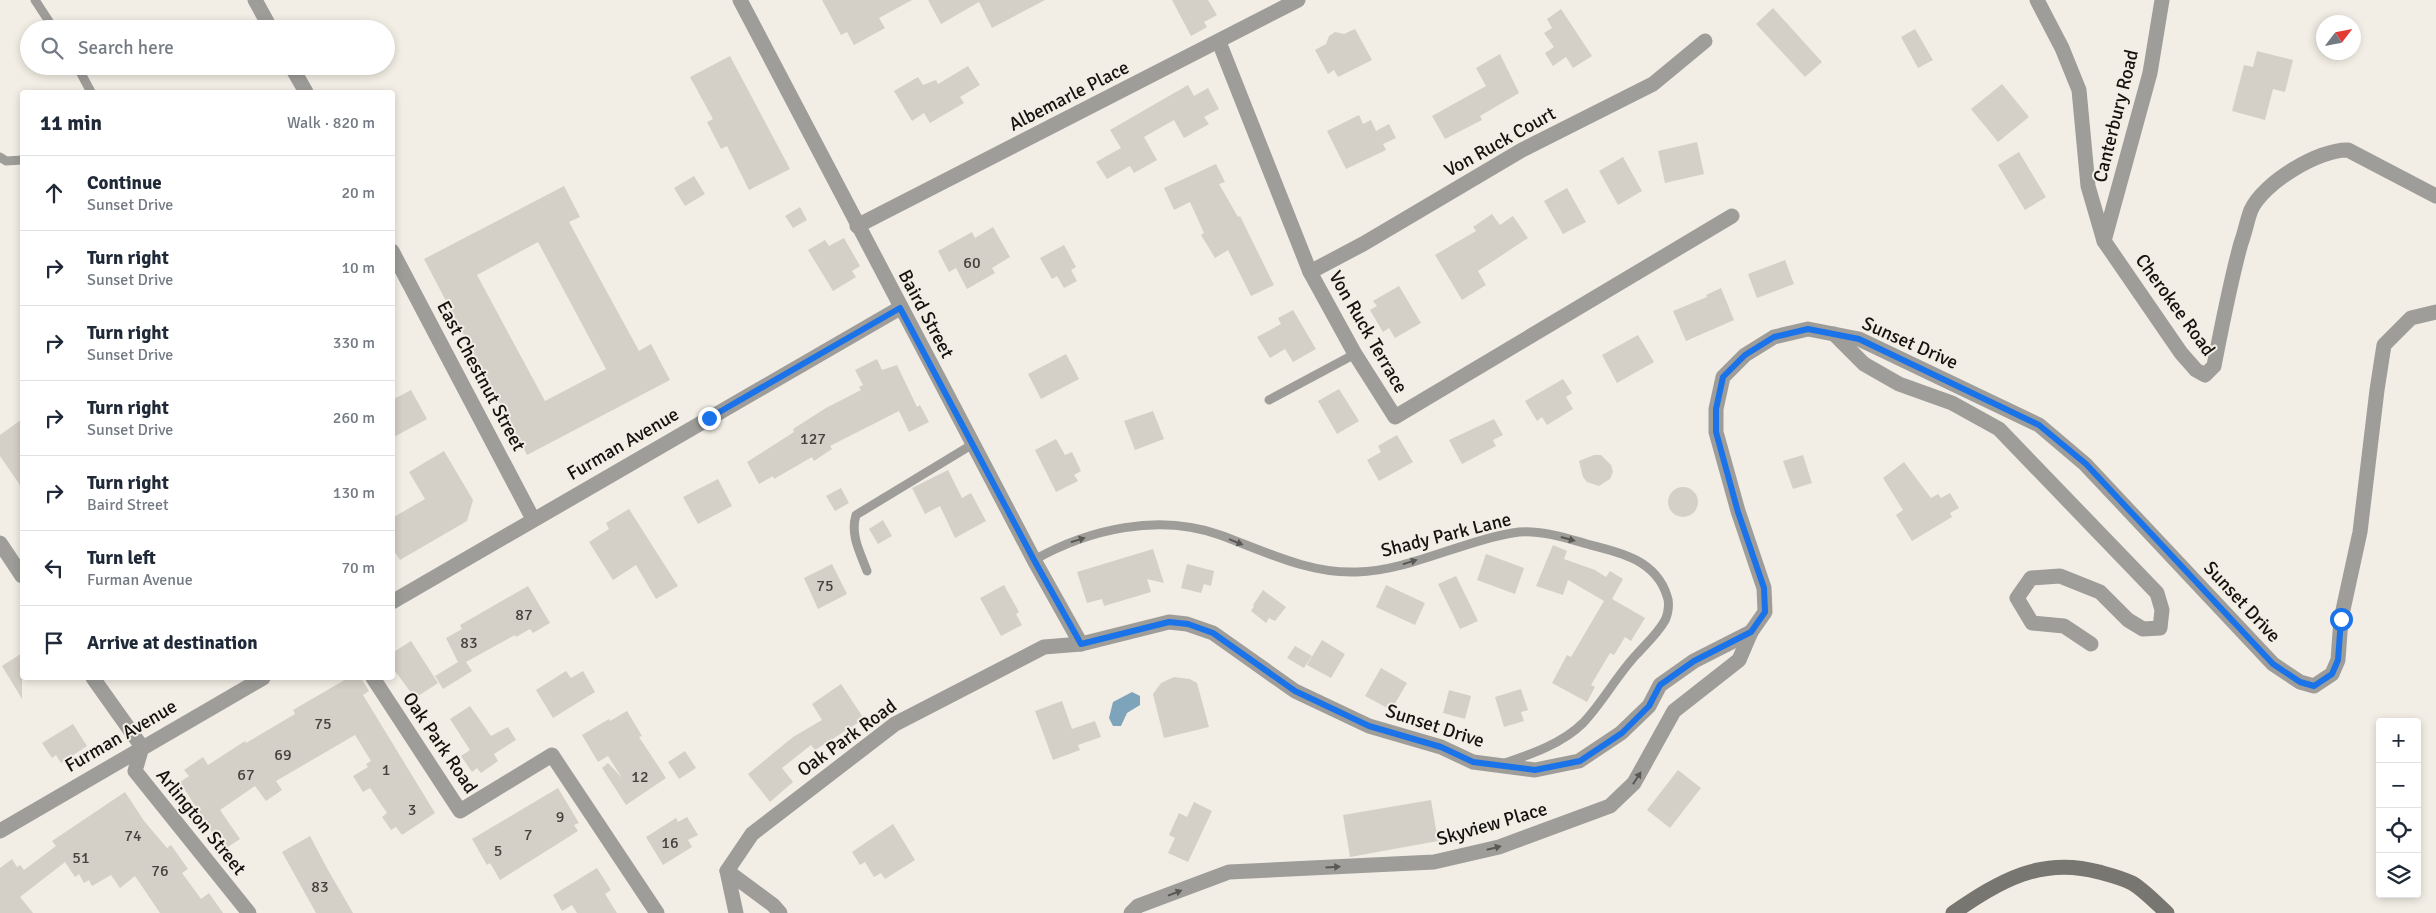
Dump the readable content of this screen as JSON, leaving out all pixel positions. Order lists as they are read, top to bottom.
{
  "streets": {
    "street": [
      "Albemarle Place",
      "Canterbury Road",
      "Von Ruck Court",
      "Cherokee Road",
      "Baird Street",
      "Von Ruck Terrace",
      "Sunset Drive",
      "East Chestnut Street",
      "Furman Avenue",
      "Oak Park Road",
      "Arlington Street",
      "Skyview Place"
    ],
    "lane": ["Shady Park Lane"]
  },
  "crossings": [
    ["Albemarle Place", "Baird Street"],
    ["Albemarle Place", "Von Ruck Terrace"],
    ["Canterbury Road", "Cherokee Road"],
    ["Von Ruck Court", "Von Ruck Terrace"],
    ["Baird Street", "Sunset Drive"],
    ["Baird Street", "Furman Avenue"],
    ["Baird Street", "Shady Park Lane"],
    ["Baird Street", "Oak Park Road"],
    ["Sunset Drive", "Shady Park Lane"],
    ["Sunset Drive", "Oak Park Road"],
    ["Sunset Drive", "Skyview Place"],
    ["East Chestnut Street", "Furman Avenue"],
    ["Furman Avenue", "Arlington Street"]
  ],
  "one_way": ["Skyview Place"],
  "house_numbers": [
    "60",
    "127",
    "75",
    "87",
    "83",
    "75",
    "69",
    "1",
    "67",
    "12",
    "3",
    "9",
    "7",
    "74",
    "16",
    "5",
    "51",
    "76",
    "83"
  ],
  "north": "top right",
  "page": {
    "search": "Search here",
    "heading": ["11 min", "Walk · 820 m"],
    "list": [
      ["Continue", "Sunset Drive", "20 m"],
      ["Turn right", "Sunset Drive", "10 m"],
      ["Turn right", "Sunset Drive", "330 m"],
      ["Turn right", "Sunset Drive", "260 m"],
      ["Turn right", "Baird Street", "130 m"],
      ["Turn left", "Furman Avenue", "70 m"],
      "Arrive at destination"
    ],
    "map_buttons": ["+", "−"]
  }
}
